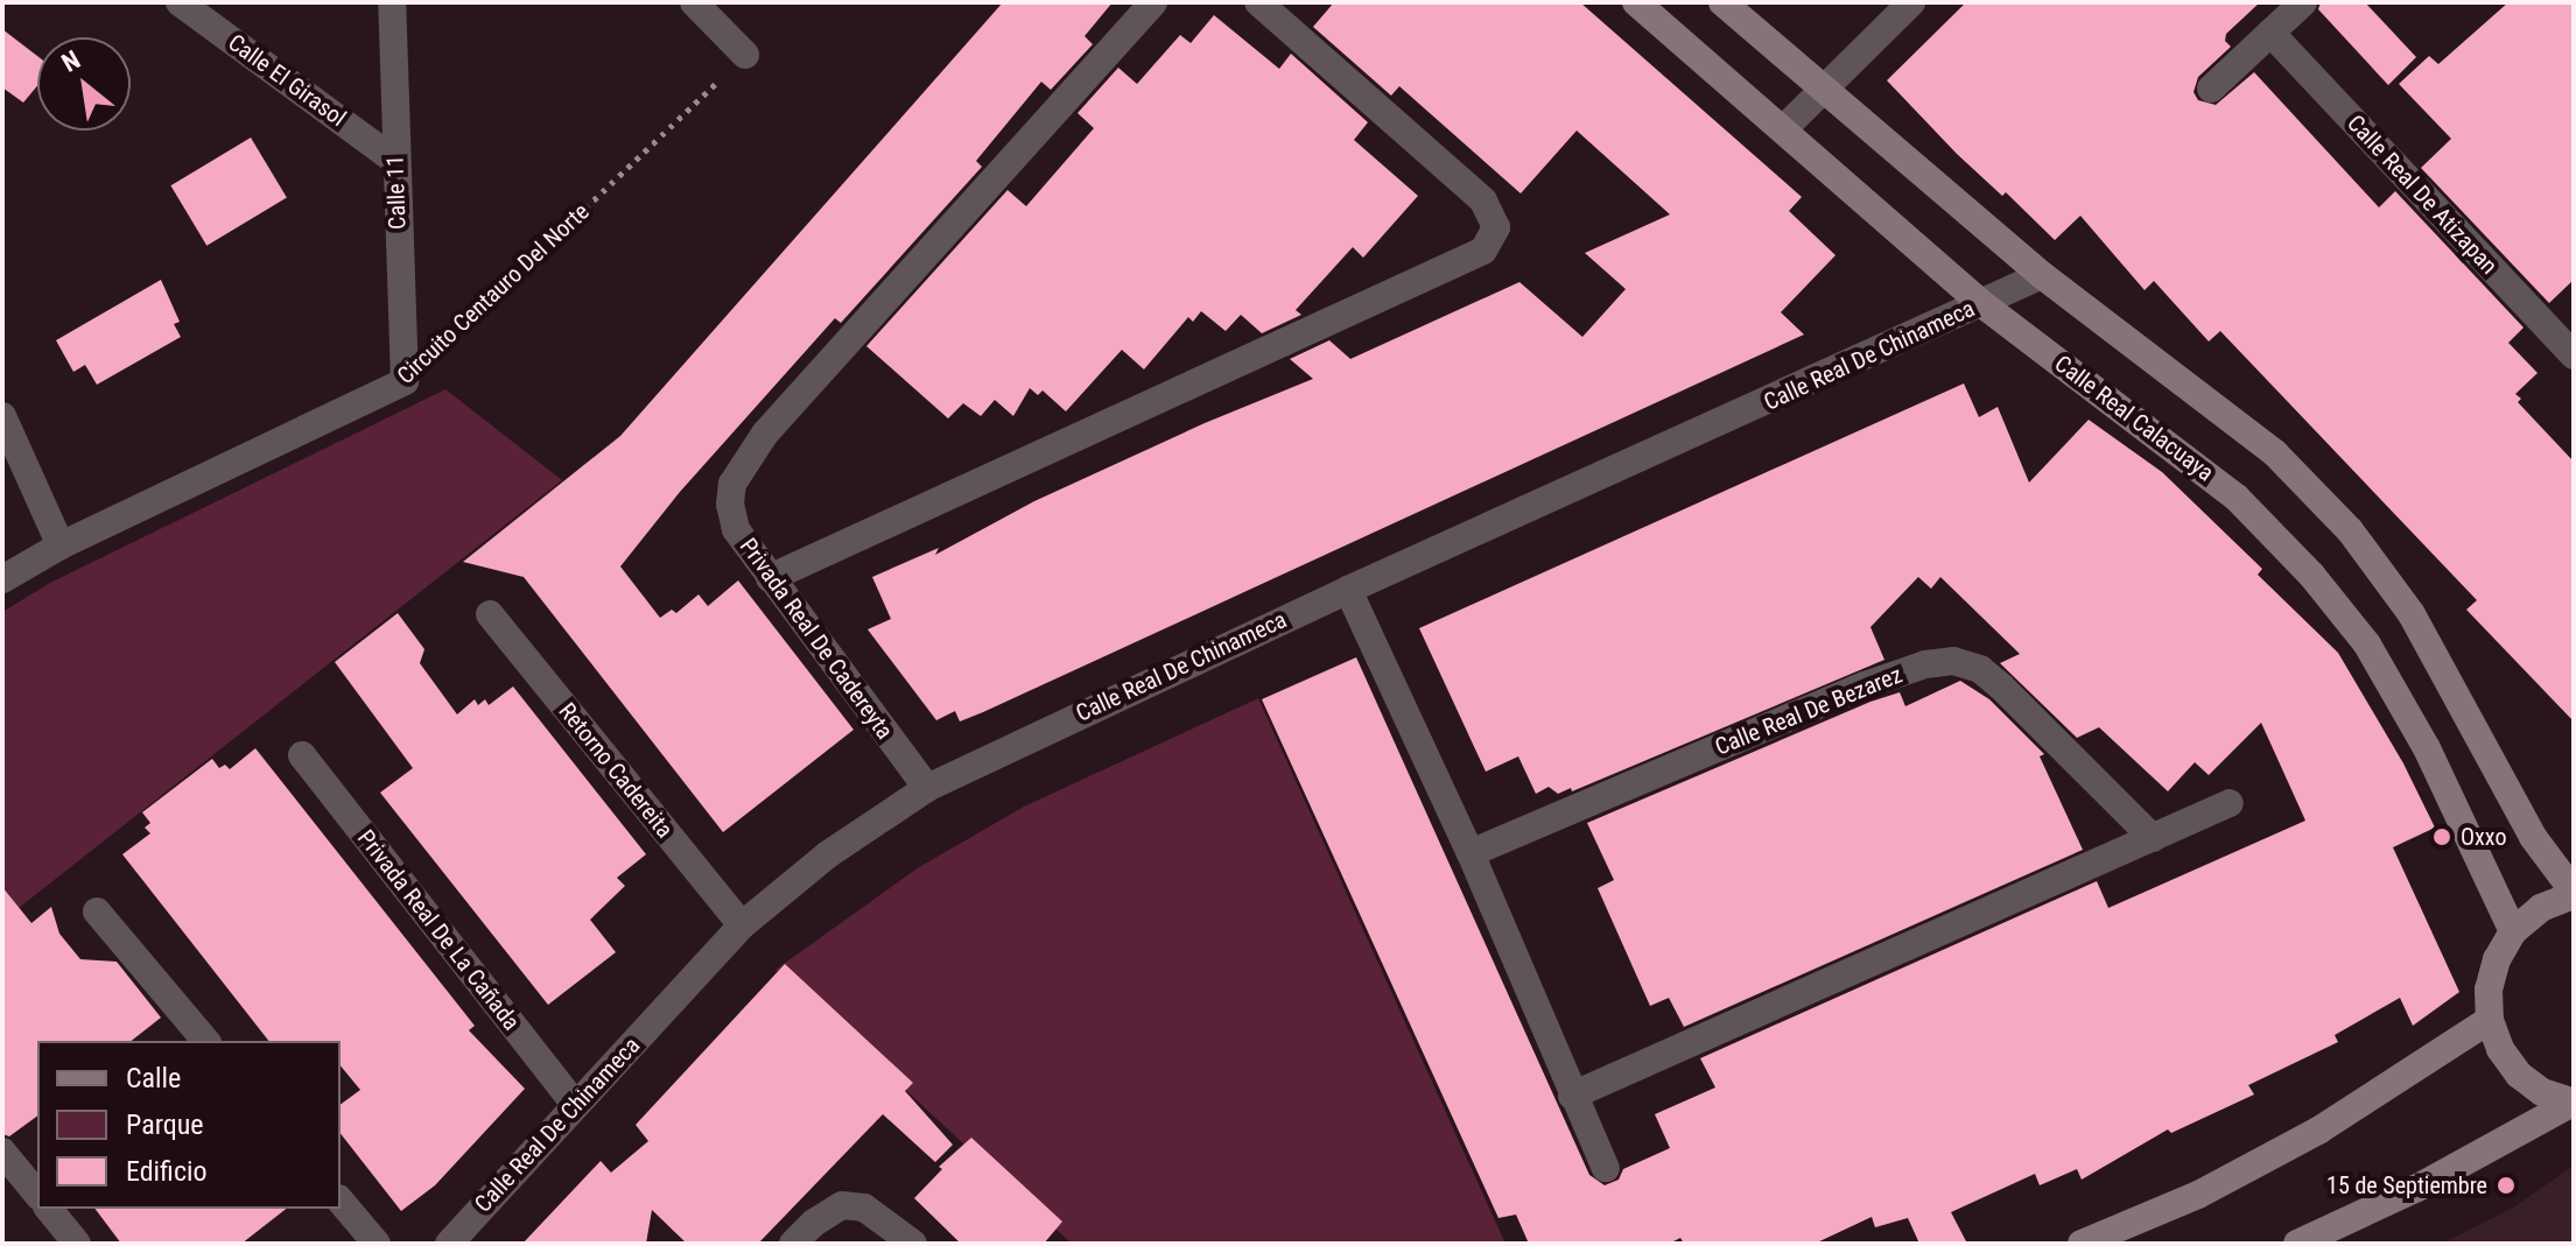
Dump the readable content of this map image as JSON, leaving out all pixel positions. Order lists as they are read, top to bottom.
{
  "streets": {
    "street": [
      "Calle El Girasol",
      "Calle 11",
      "Calle Real De Atizapan",
      "Circuito Centauro Del Norte",
      "Calle Real De Chinameca",
      "Calle Real Calacuaya",
      "Privada Real De Cadereyta",
      "Calle Real De Bezarez",
      "Retorno Cadereita",
      "Privada Real De La Cañada"
    ]
  },
  "crossings": [
    ["Calle El Girasol", "Calle 11"],
    ["Calle 11", "Circuito Centauro Del Norte"],
    ["Calle Real De Chinameca", "Calle Real Calacuaya"],
    ["Calle Real De Chinameca", "Privada Real De Cadereyta"],
    ["Calle Real De Chinameca", "Retorno Cadereita"],
    ["Calle Real De Chinameca", "Privada Real De La Cañada"]
  ],
  "places": ["Oxxo", "15 de Septiembre"],
  "legend": ["Calle", "Parque", "Edificio"],
  "north": "top left"
}
